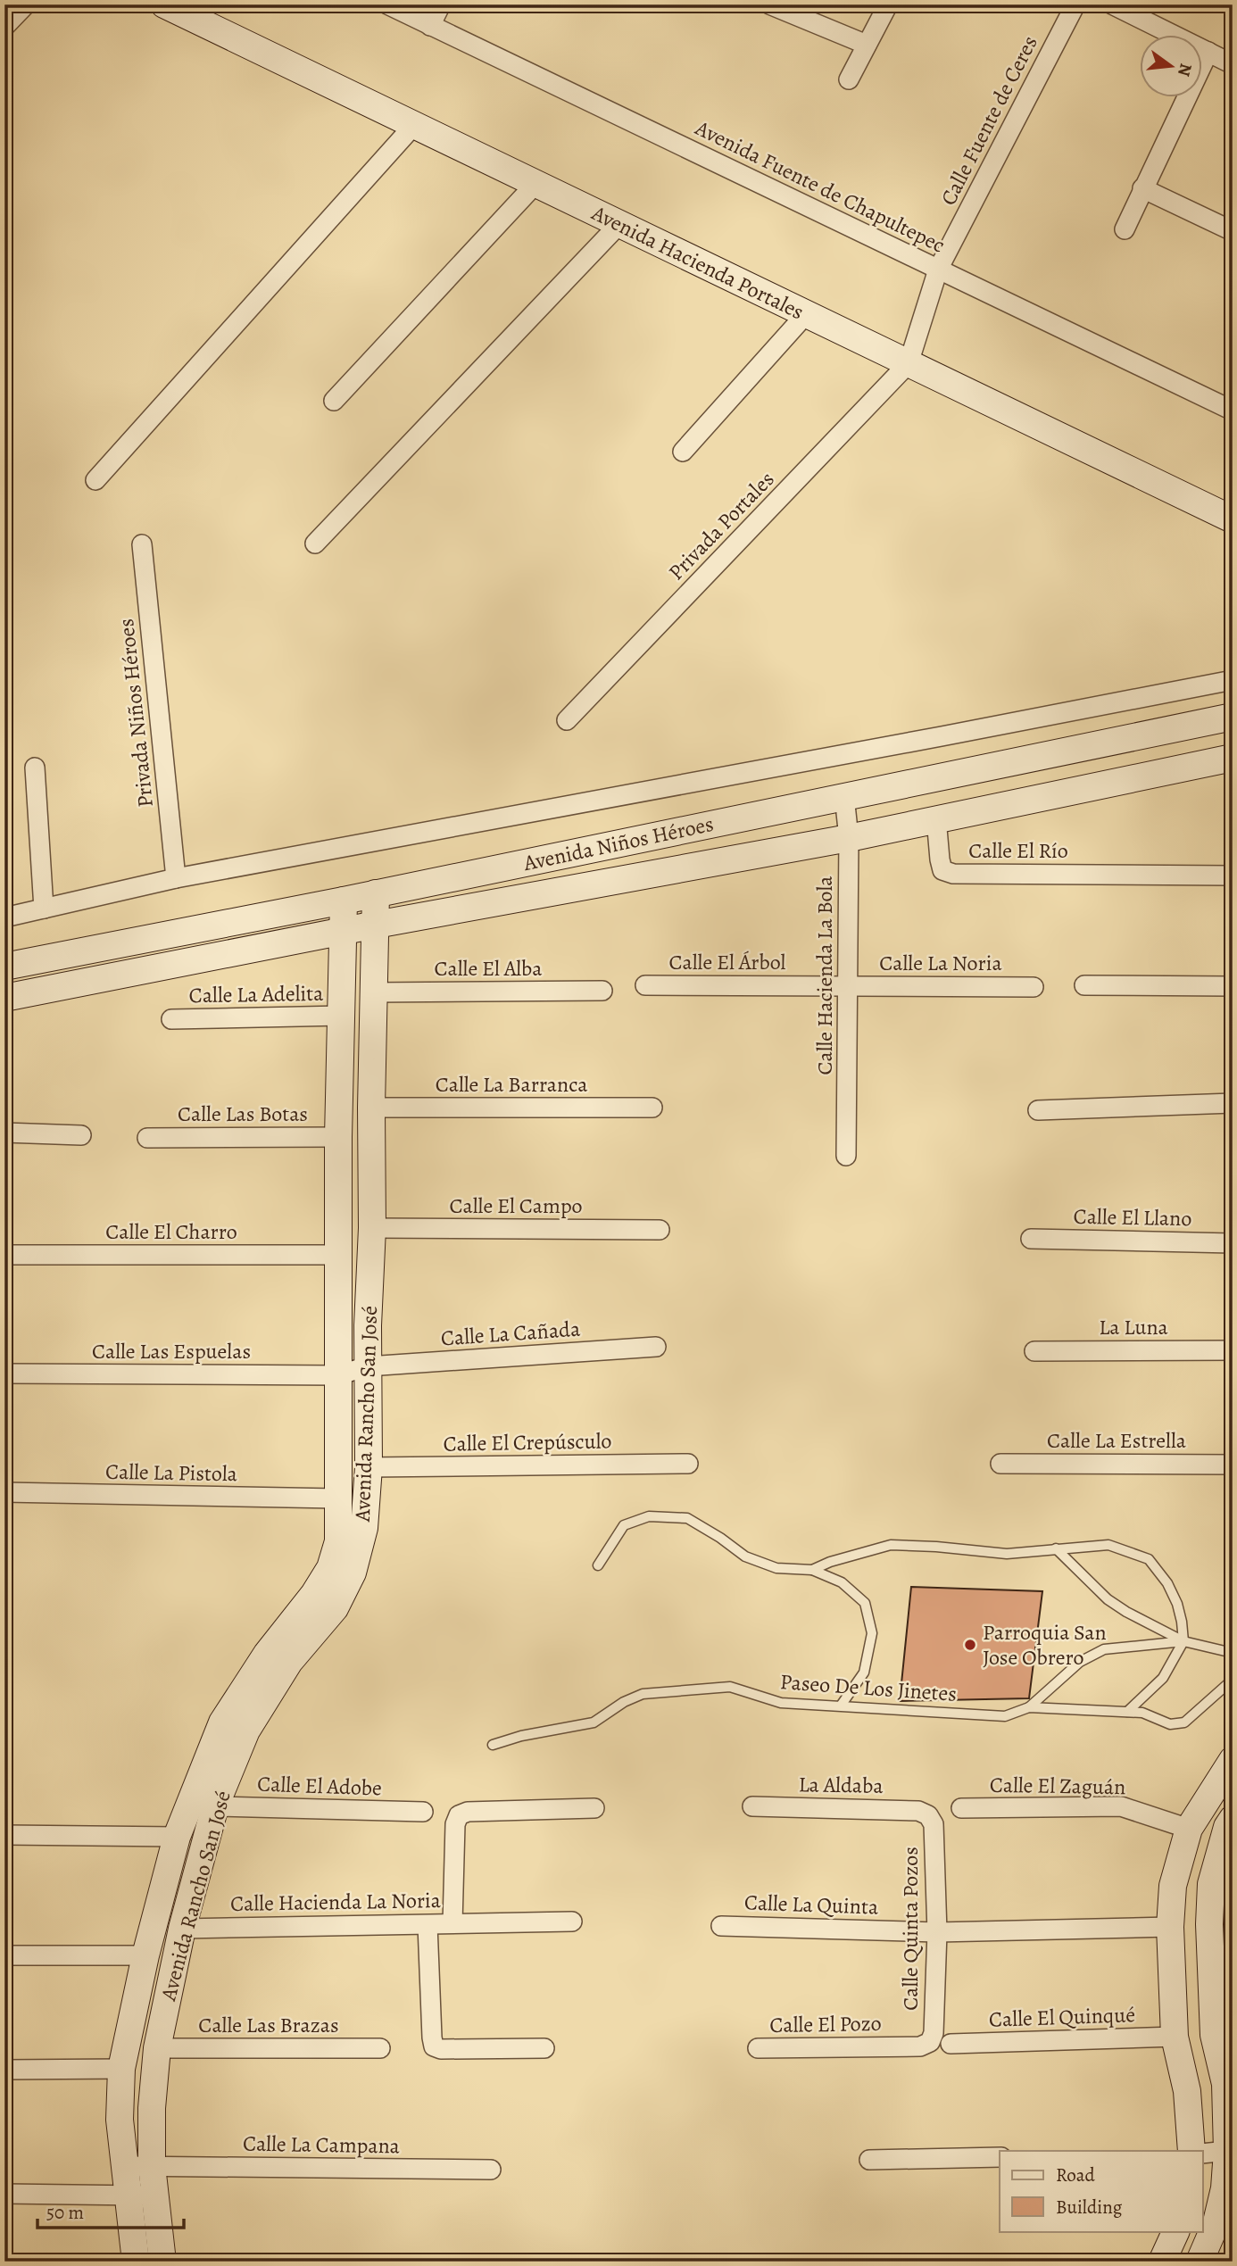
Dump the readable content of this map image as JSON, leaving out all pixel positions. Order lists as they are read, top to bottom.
{
  "streets": {
    "street": [
      "Calle Fuente de Ceres",
      "Avenida Fuente de Chapultepec",
      "Avenida Hacienda Portales",
      "Privada Portales",
      "Privada Niños Héroes",
      "Avenida Niños Héroes",
      "Calle El Río",
      "Calle El Árbol",
      "Calle La Noria",
      "Calle El Alba",
      "Calle Hacienda La Bola",
      "Calle La Adelita",
      "Calle La Barranca",
      "Calle Las Botas",
      "Calle El Campo",
      "Calle El Llano",
      "Calle El Charro",
      "La Luna",
      "Calle La Cañada",
      "Calle Las Espuelas",
      "Avenida Rancho San José",
      "Calle La Estrella",
      "Calle El Crepúsculo",
      "Calle La Pistola",
      "La Aldaba",
      "Calle El Adobe",
      "Calle El Zaguán",
      "Calle Hacienda La Noria",
      "Calle La Quinta",
      "Calle Quinta Pozos",
      "Calle El Quinqué",
      "Calle El Pozo",
      "Calle Las Brazas",
      "Calle La Campana"
    ],
    "lane": ["Paseo De Los Jinetes"]
  },
  "crossings": [
    ["Calle Fuente de Ceres", "Avenida Fuente de Chapultepec"],
    ["Calle Fuente de Ceres", "Avenida Hacienda Portales"],
    ["Calle Fuente de Ceres", "Privada Portales"],
    ["Avenida Hacienda Portales", "Privada Portales"],
    ["Avenida Niños Héroes", "Calle El Río"],
    ["Avenida Niños Héroes", "Calle Hacienda La Bola"],
    ["Avenida Niños Héroes", "Avenida Rancho San José"],
    ["Calle El Árbol", "Calle La Noria"],
    ["Calle El Árbol", "Calle Hacienda La Bola"],
    ["Calle La Noria", "Calle Hacienda La Bola"],
    ["Calle El Alba", "Avenida Rancho San José"],
    ["Calle La Adelita", "Avenida Rancho San José"],
    ["Calle La Barranca", "Avenida Rancho San José"],
    ["Calle Las Botas", "Avenida Rancho San José"],
    ["Calle El Campo", "Avenida Rancho San José"],
    ["Calle El Charro", "Avenida Rancho San José"],
    ["Calle La Cañada", "Calle Las Espuelas"],
    ["Calle La Cañada", "Avenida Rancho San José"],
    ["Calle Las Espuelas", "Avenida Rancho San José"],
    ["Avenida Rancho San José", "Calle El Crepúsculo"],
    ["Avenida Rancho San José", "Calle La Pistola"],
    ["Avenida Rancho San José", "Calle El Adobe"],
    ["Avenida Rancho San José", "Calle Hacienda La Noria"],
    ["Avenida Rancho San José", "Calle Las Brazas"],
    ["Avenida Rancho San José", "Calle La Campana"],
    ["La Aldaba", "Calle Quinta Pozos"],
    ["Calle La Quinta", "Calle Quinta Pozos"],
    ["Calle Quinta Pozos", "Calle El Pozo"]
  ],
  "places": ["Parroquia San Jose Obrero"],
  "legend": ["Road", "Building"],
  "scale_bar": "50 m",
  "north": "right"
}
